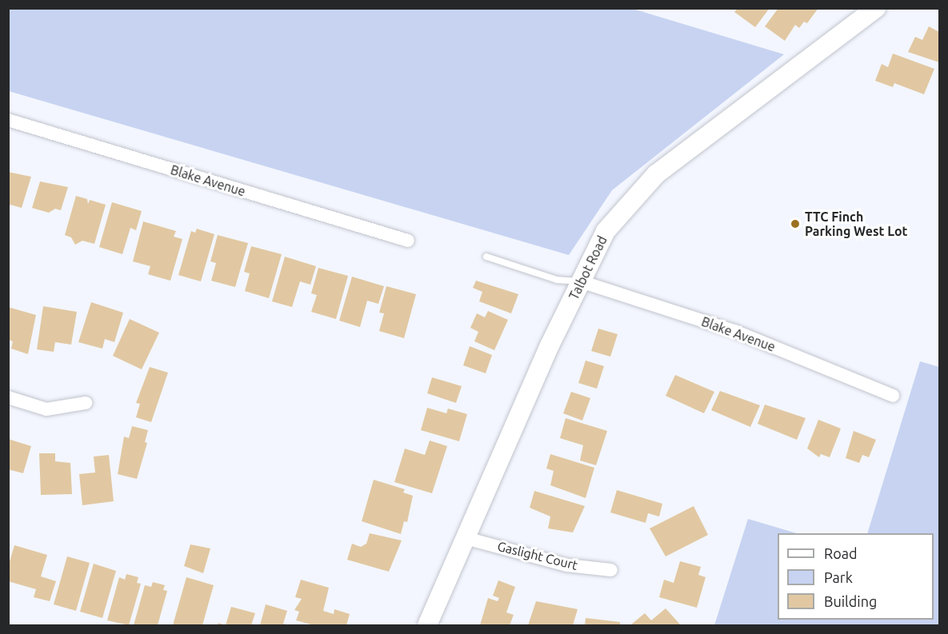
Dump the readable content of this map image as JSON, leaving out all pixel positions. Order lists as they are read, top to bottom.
{
  "streets": {
    "street": ["Blake Avenue", "Talbot Road", "Gaslight Court"]
  },
  "crossings": [
    ["Blake Avenue", "Talbot Road"],
    ["Talbot Road", "Gaslight Court"]
  ],
  "places": ["TTC Finch Parking West Lot"],
  "legend": ["Road", "Park", "Building"]
}
